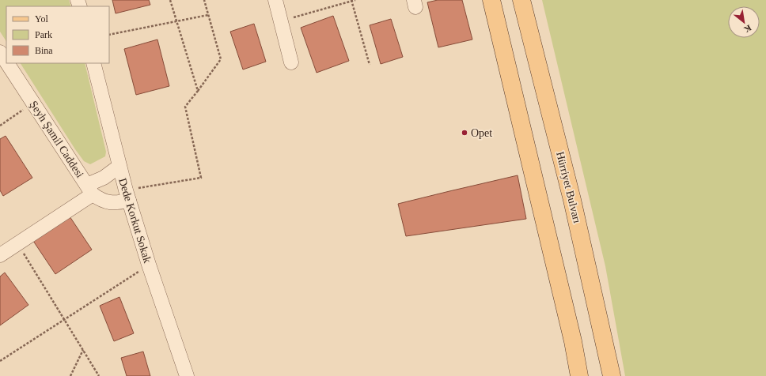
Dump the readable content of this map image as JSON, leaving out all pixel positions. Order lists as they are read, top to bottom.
{
  "streets": {
    "main road": ["Hürriyet Bulvarı"],
    "street": ["Şeyh Şamil Caddesi", "Dede Korkut Sokak"]
  },
  "crossings": [
    ["Şeyh Şamil Caddesi", "Dede Korkut Sokak"]
  ],
  "places": ["Opet"],
  "legend": ["Yol", "Park", "Bina"],
  "north": "bottom right"
}
